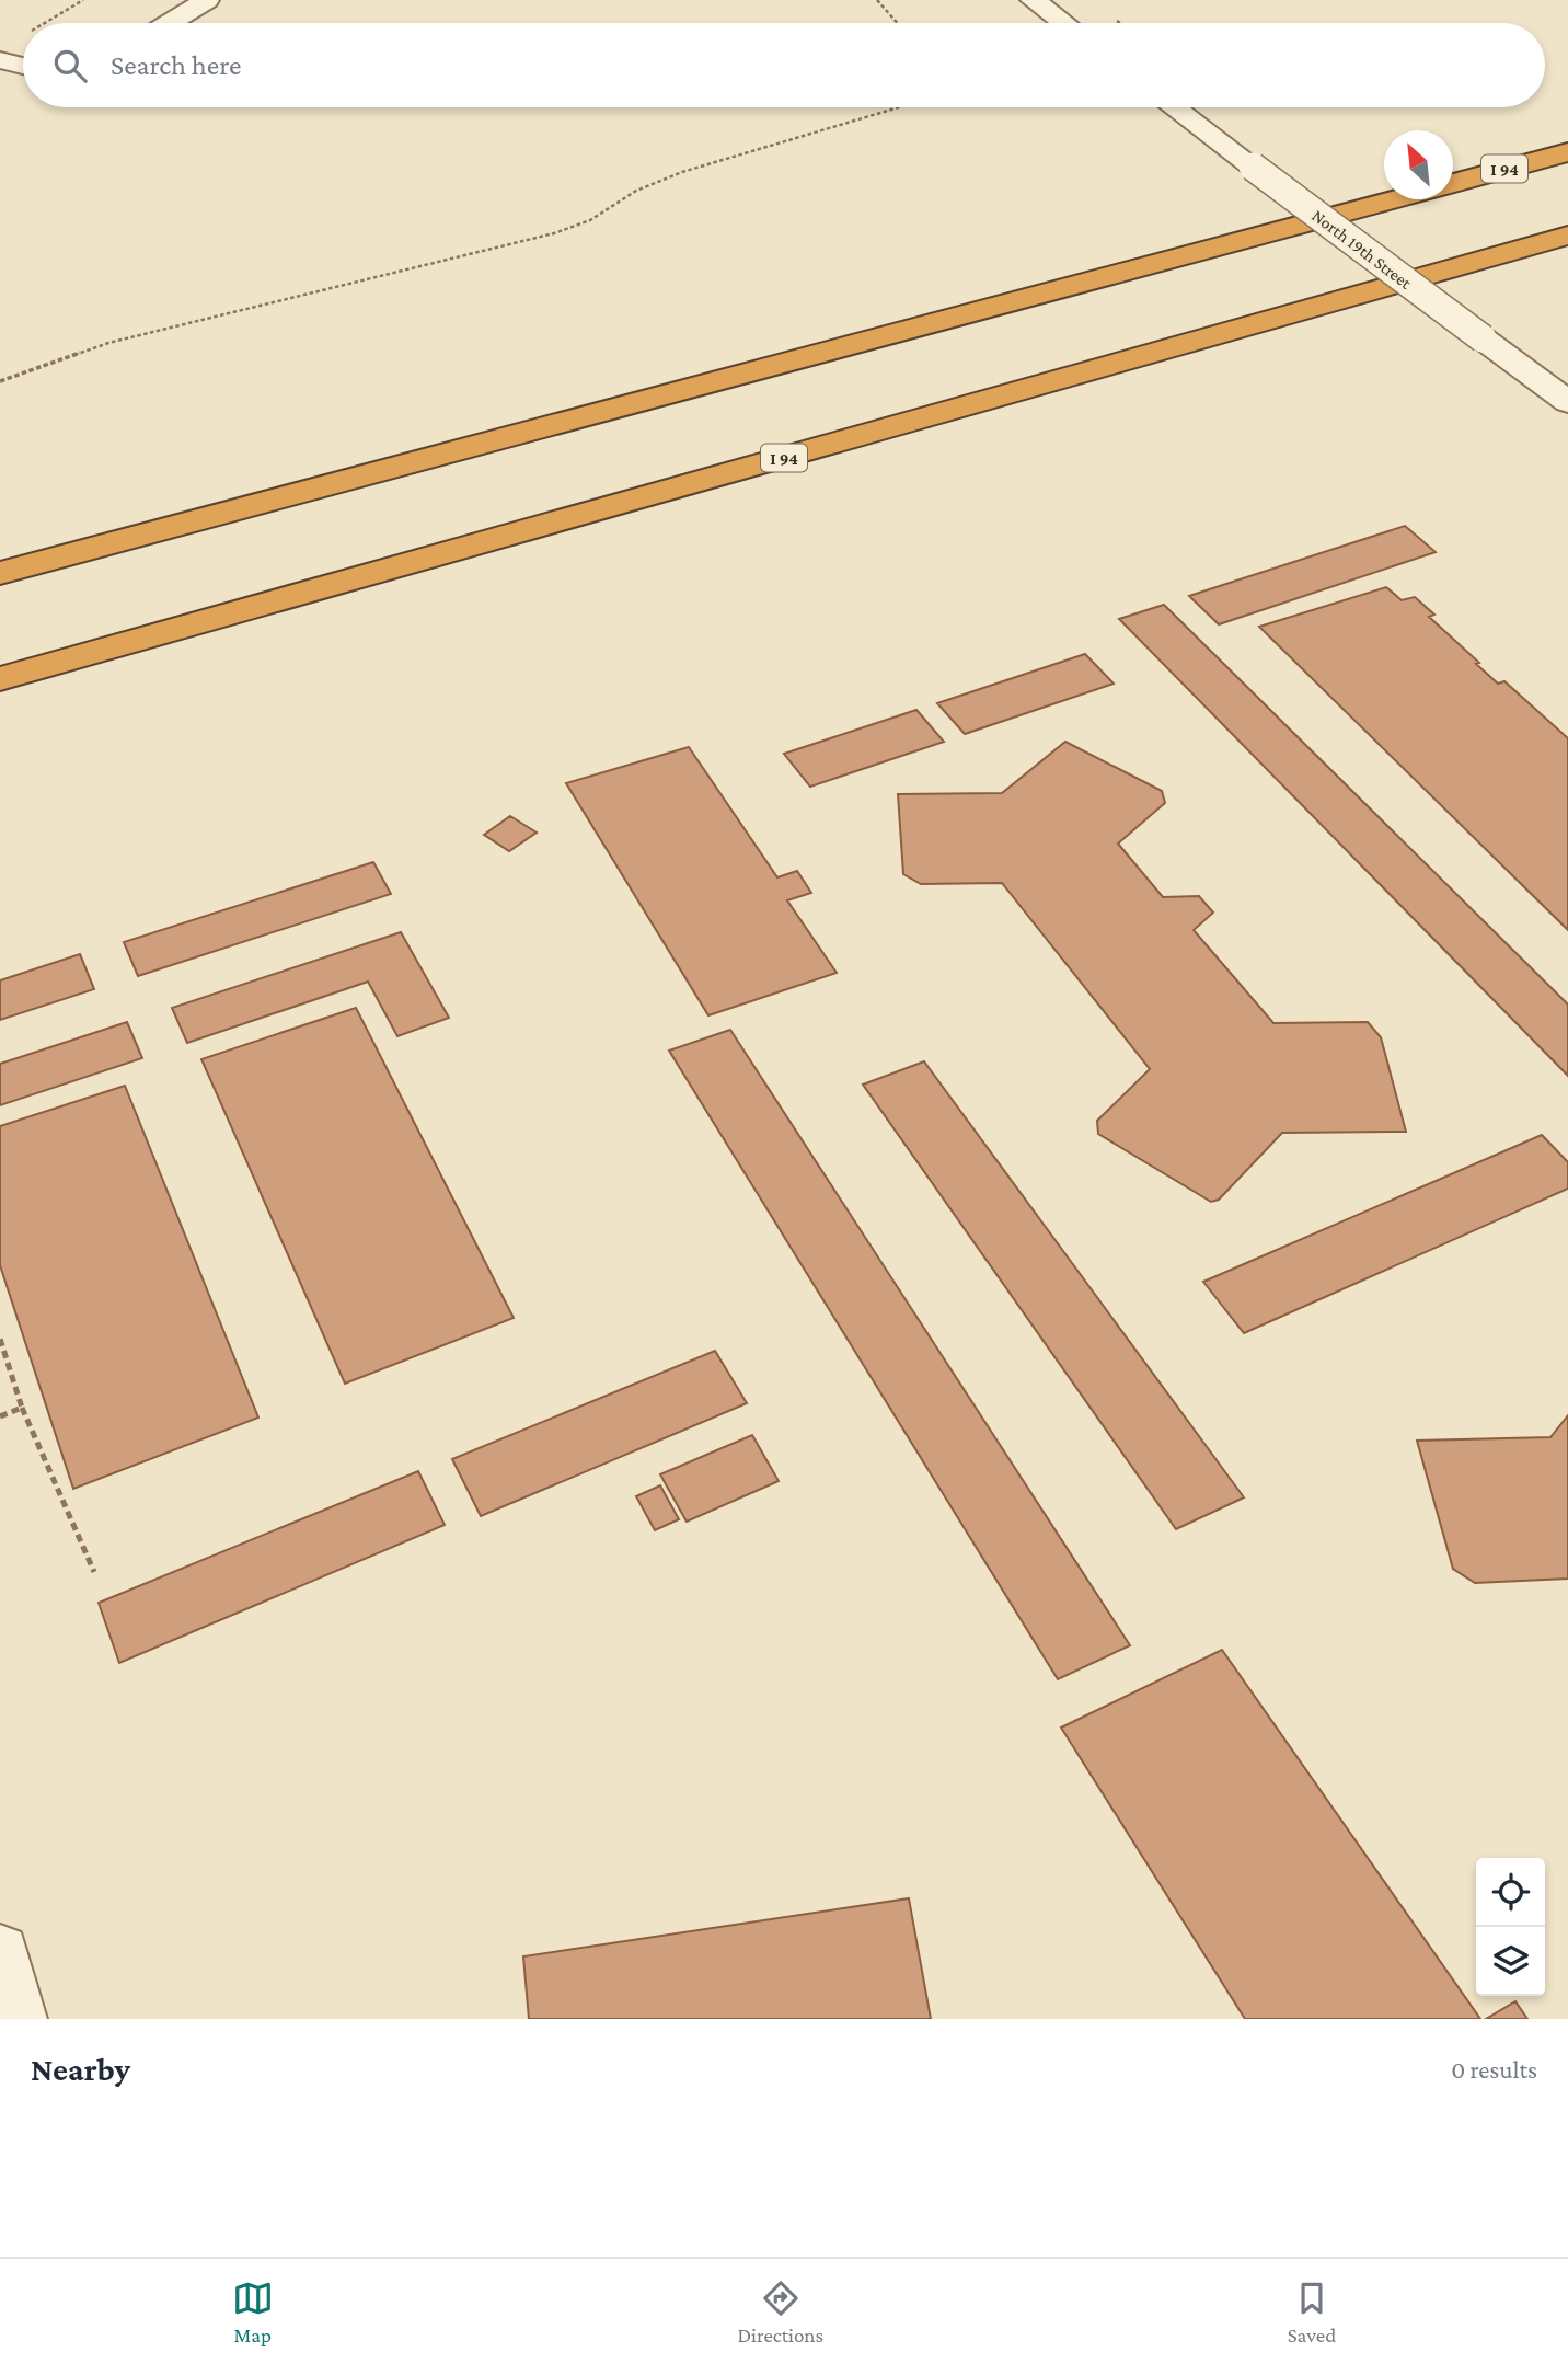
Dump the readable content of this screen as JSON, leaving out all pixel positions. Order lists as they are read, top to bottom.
{
  "streets": {
    "highway": ["I 94"],
    "street": ["North 19th Street"]
  },
  "north": "top left",
  "page": {
    "search": "Search here",
    "heading": ["Nearby", "0 results"],
    "nav": ["Map", "Directions", "Saved"]
  }
}
